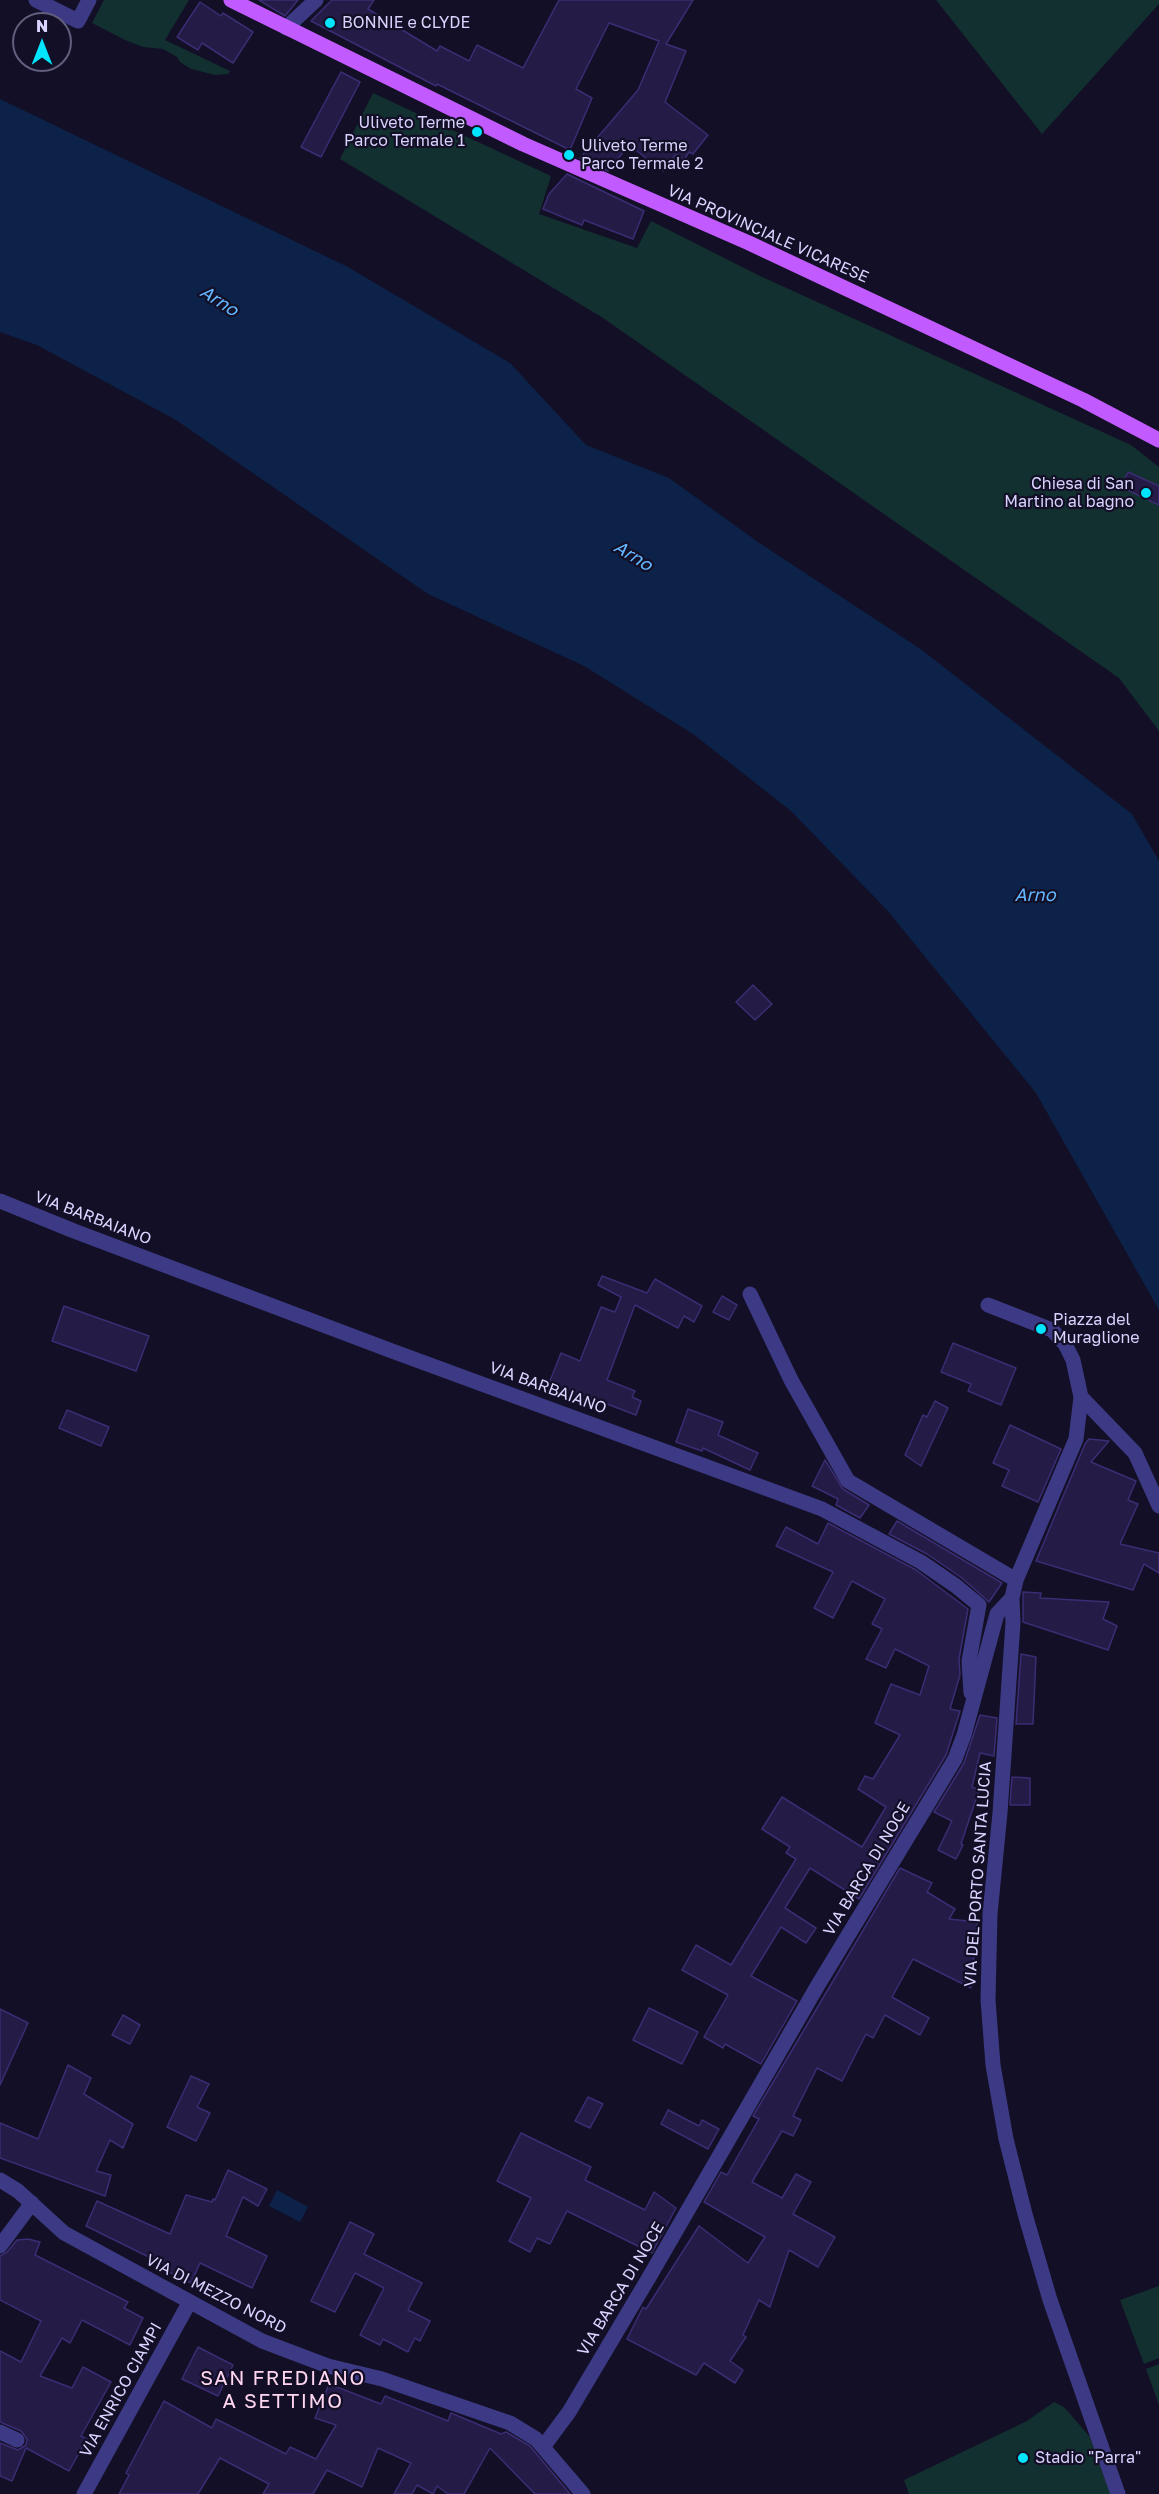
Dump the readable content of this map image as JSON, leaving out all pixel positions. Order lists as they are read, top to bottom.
{
  "streets": {
    "main road": ["VIA PROVINCIALE VICARESE"],
    "street": [
      "VIA BARBAIANO",
      "VIA BARCA DI NOCE",
      "VIA DEL PORTO SANTA LUCIA",
      "VIA DI MEZZO NORD",
      "VIA ENRICO CIAMPI"
    ]
  },
  "crossings": [
    ["VIA BARBAIANO", "VIA BARCA DI NOCE"],
    ["VIA BARCA DI NOCE", "VIA DEL PORTO SANTA LUCIA"],
    ["VIA BARCA DI NOCE", "VIA DI MEZZO NORD"],
    ["VIA DI MEZZO NORD", "VIA ENRICO CIAMPI"]
  ],
  "districts": ["SAN FREDIANO A SETTIMO"],
  "water": ["Arno"],
  "places": [
    "BONNIE e CLYDE",
    "Uliveto Terme Parco Termale 1",
    "Uliveto Terme Parco Termale 2",
    "Chiesa di San Martino al bagno",
    "Piazza del Muraglione",
    "Stadio \"Parra\""
  ],
  "north": "top"
}
